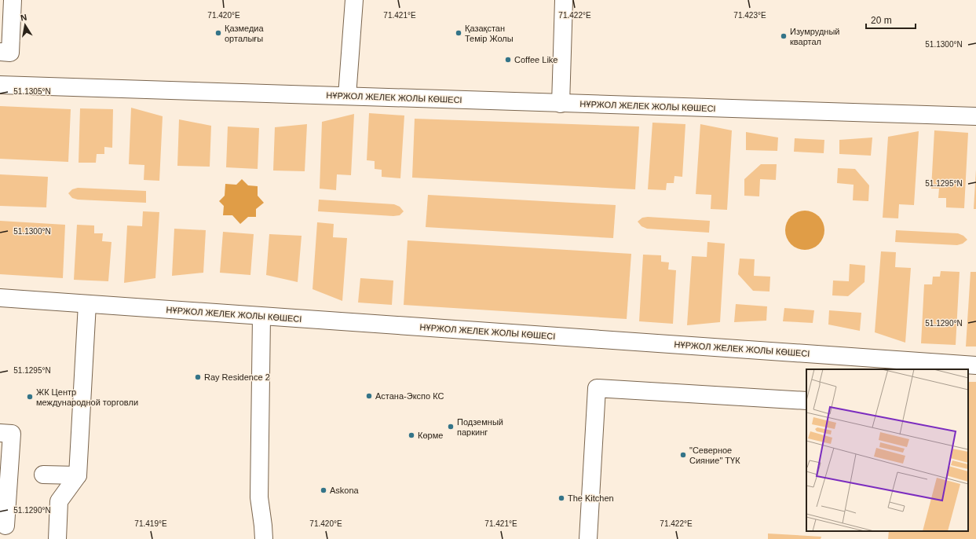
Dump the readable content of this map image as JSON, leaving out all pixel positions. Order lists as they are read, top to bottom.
{
  "streets": {
    "street": ["НҰРЖОЛ ЖЕЛЕК ЖОЛЫ КӨШЕСІ"]
  },
  "places": [
    "Қазмедиа орталығы",
    "Қазақстан Темір Жолы",
    "Изумрудный квартал",
    "Coffee Like",
    "Ray Residence 2",
    "Астана-Экспо КС",
    "ЖК Центр международной торговли",
    "Подземный паркинг",
    "Көрме",
    "\"Северное Cияние\" ТҮК",
    "Askona",
    "The Kitchen"
  ],
  "scale_bar": "20 m",
  "north": "top",
  "coordinates": [
    "71.420°E",
    "71.421°E",
    "71.422°E",
    "71.423°E",
    "51.1300°N",
    "51.1305°N",
    "51.1295°N",
    "51.1290°N",
    "71.419°E"
  ]
}
